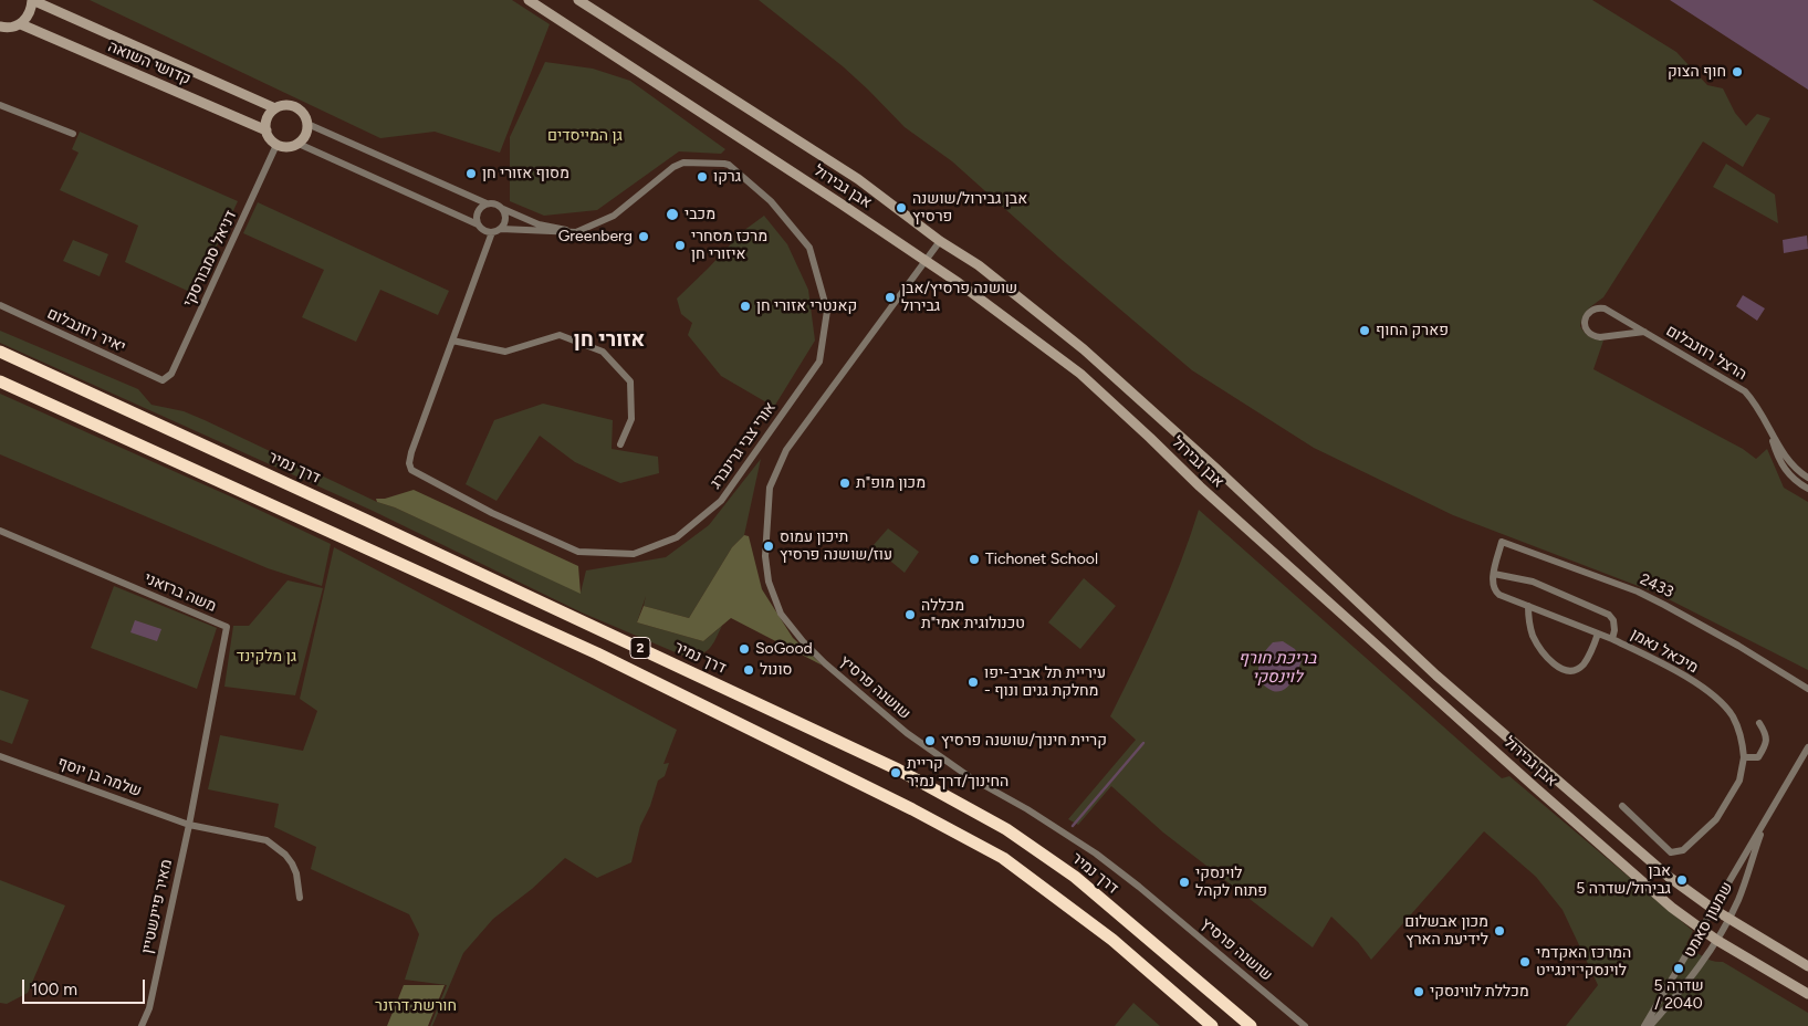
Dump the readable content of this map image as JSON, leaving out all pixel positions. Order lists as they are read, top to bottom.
{
  "streets": {
    "highway": ["דרך נמיר", "2"],
    "street": [
      "קדושי השואה",
      "אבן גבירול",
      "דניאל סמבורסקי",
      "יאיר רוזנבלום",
      "הרצל רוזנבלום",
      "אורי צבי גרינברג",
      "2433",
      "משה ברזאני",
      "מיכאל נאמן",
      "שושנה פרסיץ",
      "שלמה בן יוסף",
      "מאיר פיינשטיין",
      "שמעון סאמט"
    ]
  },
  "crossings": [
    ["קדושי השואה", "דניאל סמבורסקי"],
    ["אבן גבירול", "שושנה פרסיץ"],
    ["אבן גבירול", "שמעון סאמט"],
    ["דניאל סמבורסקי", "יאיר רוזנבלום"],
    ["2433", "מיכאל נאמן"],
    ["משה ברזאני", "שלמה בן יוסף"],
    ["משה ברזאני", "מאיר פיינשטיין"],
    ["שלמה בן יוסף", "מאיר פיינשטיין"]
  ],
  "districts": ["אזורי חן"],
  "water": ["בריכת חורף לוינסקי"],
  "parks": ["גן המייסדים", "גן מלקינד", "חורשת דרזנר"],
  "places": [
    "חוף הצוק",
    "מסוף אזורי חן",
    "גרקו",
    "אבן גבירול/שושנה פרסיץ",
    "מכבי",
    "Greenberg",
    "מרכז מסחרי איזורי חן",
    "שושנה פרסיץ/אבן גבירול",
    "קאנטרי אזורי חן",
    "פארק החוף",
    "מכון מופ\"ת",
    "תיכון עמוס עוז/שושנה פרסיץ",
    "Tichonet School",
    "מכללה טכנולוגית אמי\"ת",
    "SoGood",
    "סונול",
    "עיריית תל אביב-יפו - מחלקת גנים ונוף",
    "קריית חינוך/שושנה פרסיץ",
    "קריית החינוך/דרך נמיר",
    "אבן גבירול/שדרה 5",
    "לוינסקי פתוח לקהל",
    "מכון אבשלום לידיעת הארץ",
    "המרכז האקדמי לוינסקי־וינגייט",
    "שדרה 5 / 2040",
    "מכללת לווינסקי"
  ],
  "scale_bar": "100 m"
}
